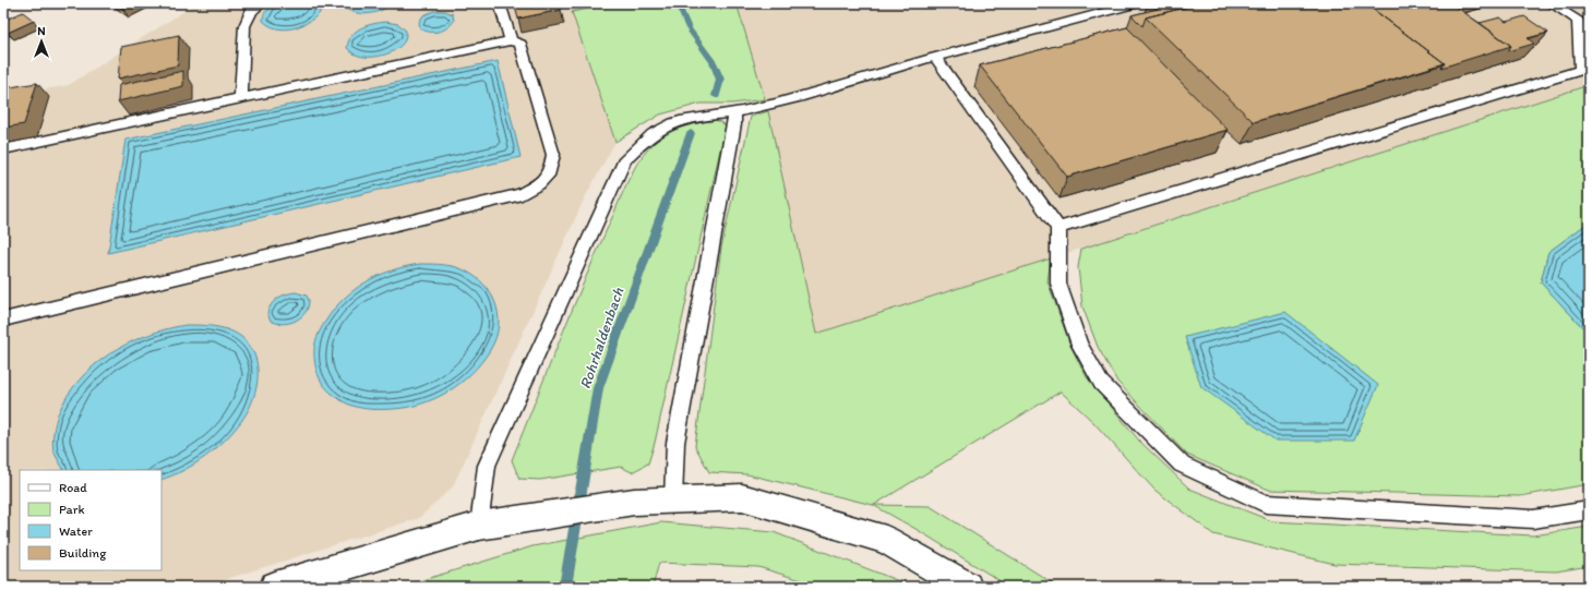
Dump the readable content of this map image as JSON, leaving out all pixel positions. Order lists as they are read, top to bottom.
{
  "water": ["Rohrhaldenbach"],
  "legend": [
    "Road",
    "Park",
    "Water",
    "Building"
  ],
  "north": "top"
}
